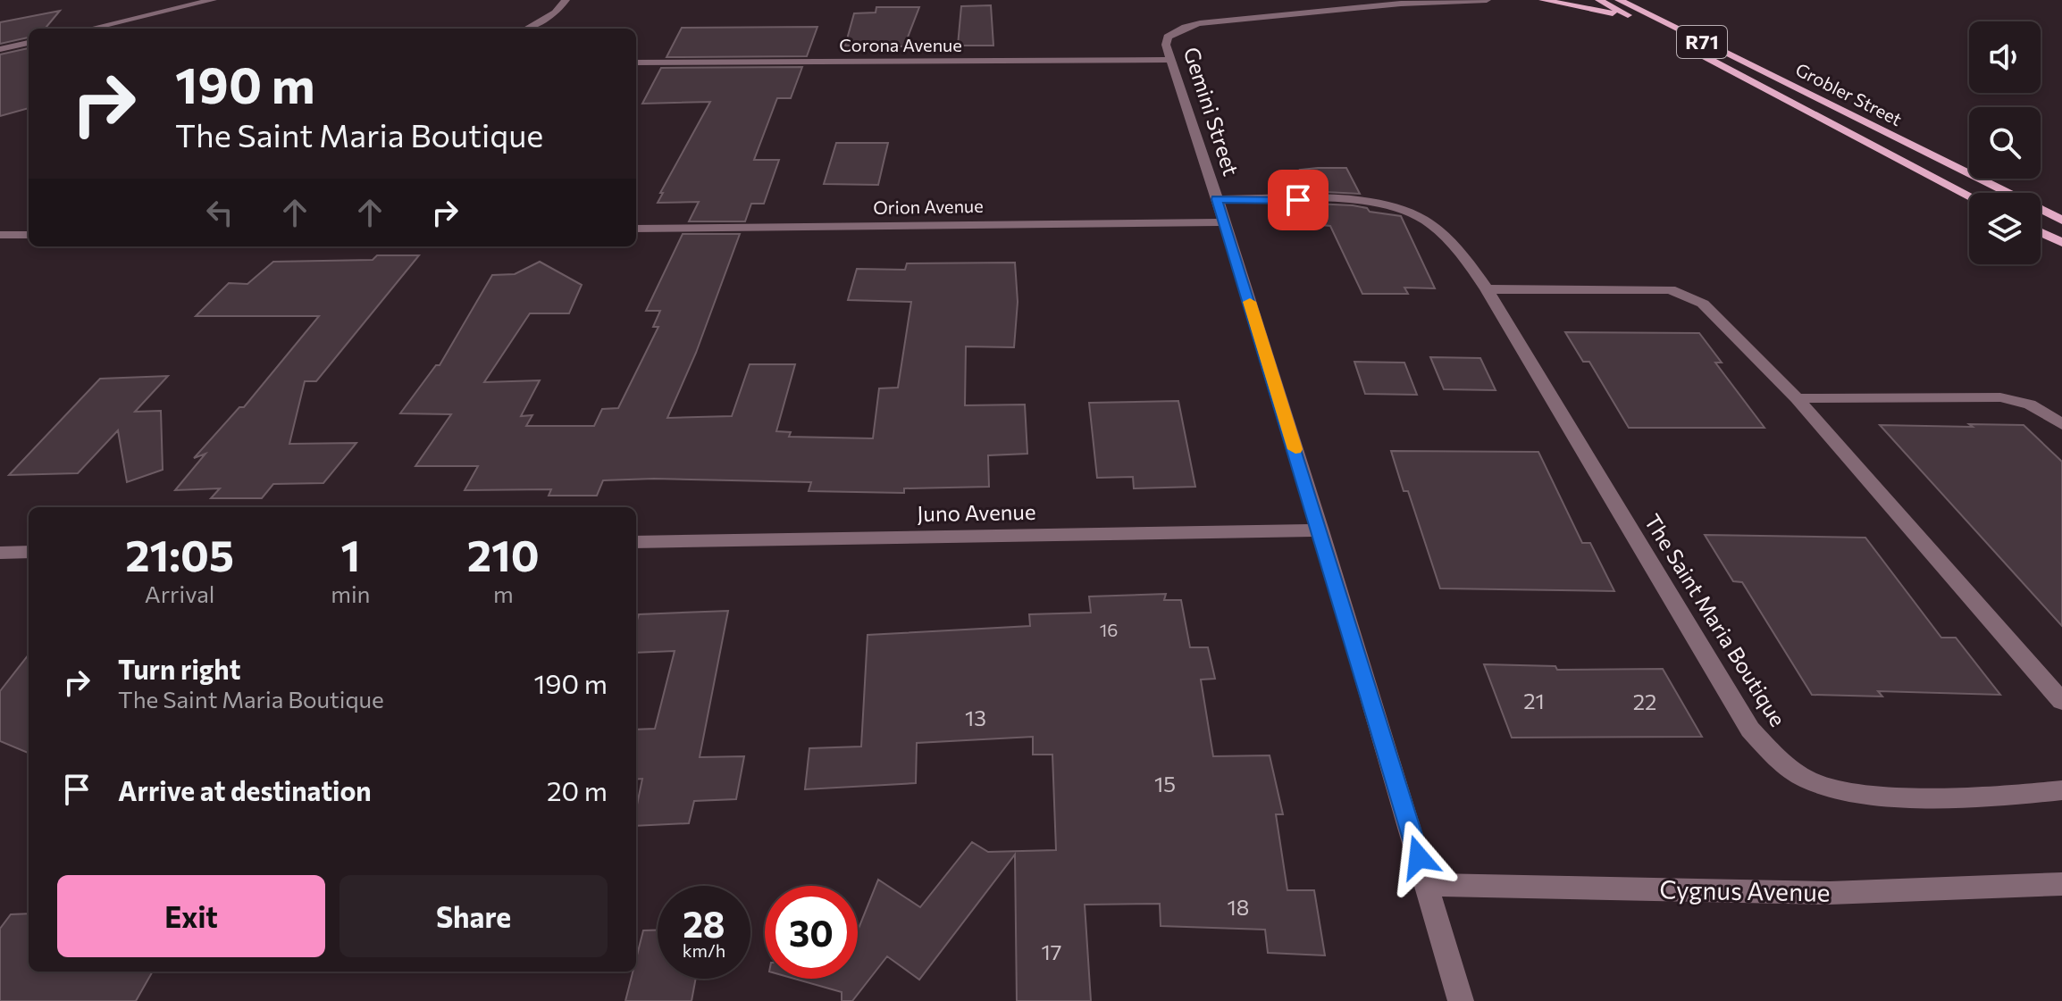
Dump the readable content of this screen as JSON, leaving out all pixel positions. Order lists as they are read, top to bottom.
{
  "streets": {
    "main road": ["R71", "Grobler Street"],
    "street": [
      "Corona Avenue",
      "Gemini Street",
      "Orion Avenue",
      "Juno Avenue",
      "The Saint Maria Boutique",
      "Cygnus Avenue"
    ]
  },
  "crossings": [
    ["Corona Avenue", "Gemini Street"],
    ["Gemini Street", "Orion Avenue"],
    ["Gemini Street", "Juno Avenue"],
    ["Gemini Street", "The Saint Maria Boutique"],
    ["Gemini Street", "Cygnus Avenue"]
  ],
  "house_numbers": [
    "16",
    "21",
    "22",
    "13",
    "15",
    "18",
    "17"
  ],
  "page": {
    "turn": ["190 m", "The Saint Maria Boutique"],
    "eta": [
      "21:05",
      "Arrival",
      "1",
      "min",
      "210",
      "m"
    ],
    "list": [
      {
        "name": "Turn right",
        "note": "The Saint Maria Boutique",
        "value": "190 m"
      },
      {
        "name": "Arrive at destination",
        "value": "20 m"
      }
    ],
    "buttons": ["Exit", "Share"],
    "speed": "28 km/h",
    "limit": "30"
  }
}
